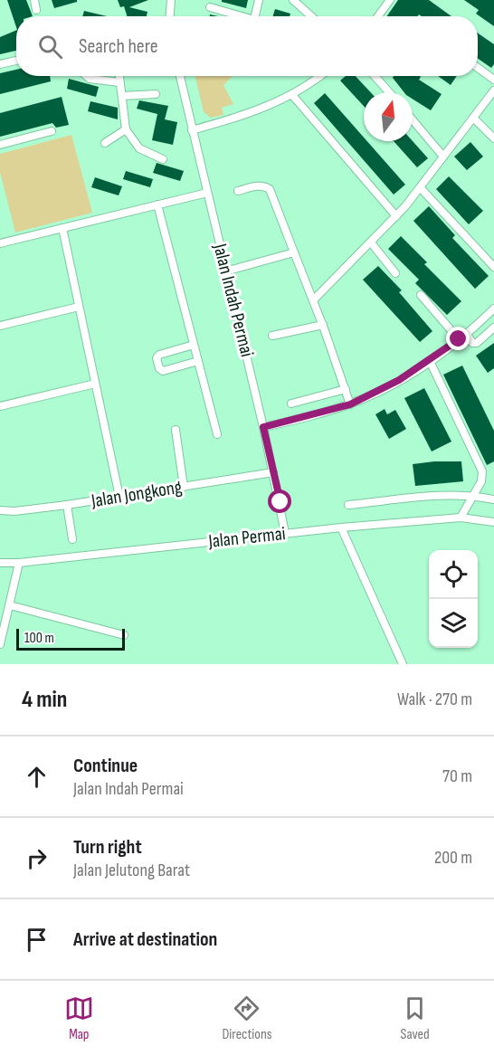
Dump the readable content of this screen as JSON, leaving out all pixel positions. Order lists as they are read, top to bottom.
{
  "streets": {
    "street": ["Jalan Indah Permai", "Jalan Jongkong", "Jalan Permai"]
  },
  "crossings": [
    ["Jalan Indah Permai", "Jalan Jongkong"],
    ["Jalan Indah Permai", "Jalan Permai"]
  ],
  "scale_bar": "100 m",
  "north": "top",
  "page": {
    "search": "Search here",
    "scale": "100 m",
    "heading": ["4 min", "Walk · 270 m"],
    "list": [
      ["Continue", "Jalan Indah Permai", "70 m"],
      ["Turn right", "Jalan Jelutong Barat", "200 m"],
      "Arrive at destination"
    ],
    "nav": ["Map", "Directions", "Saved"]
  }
}
